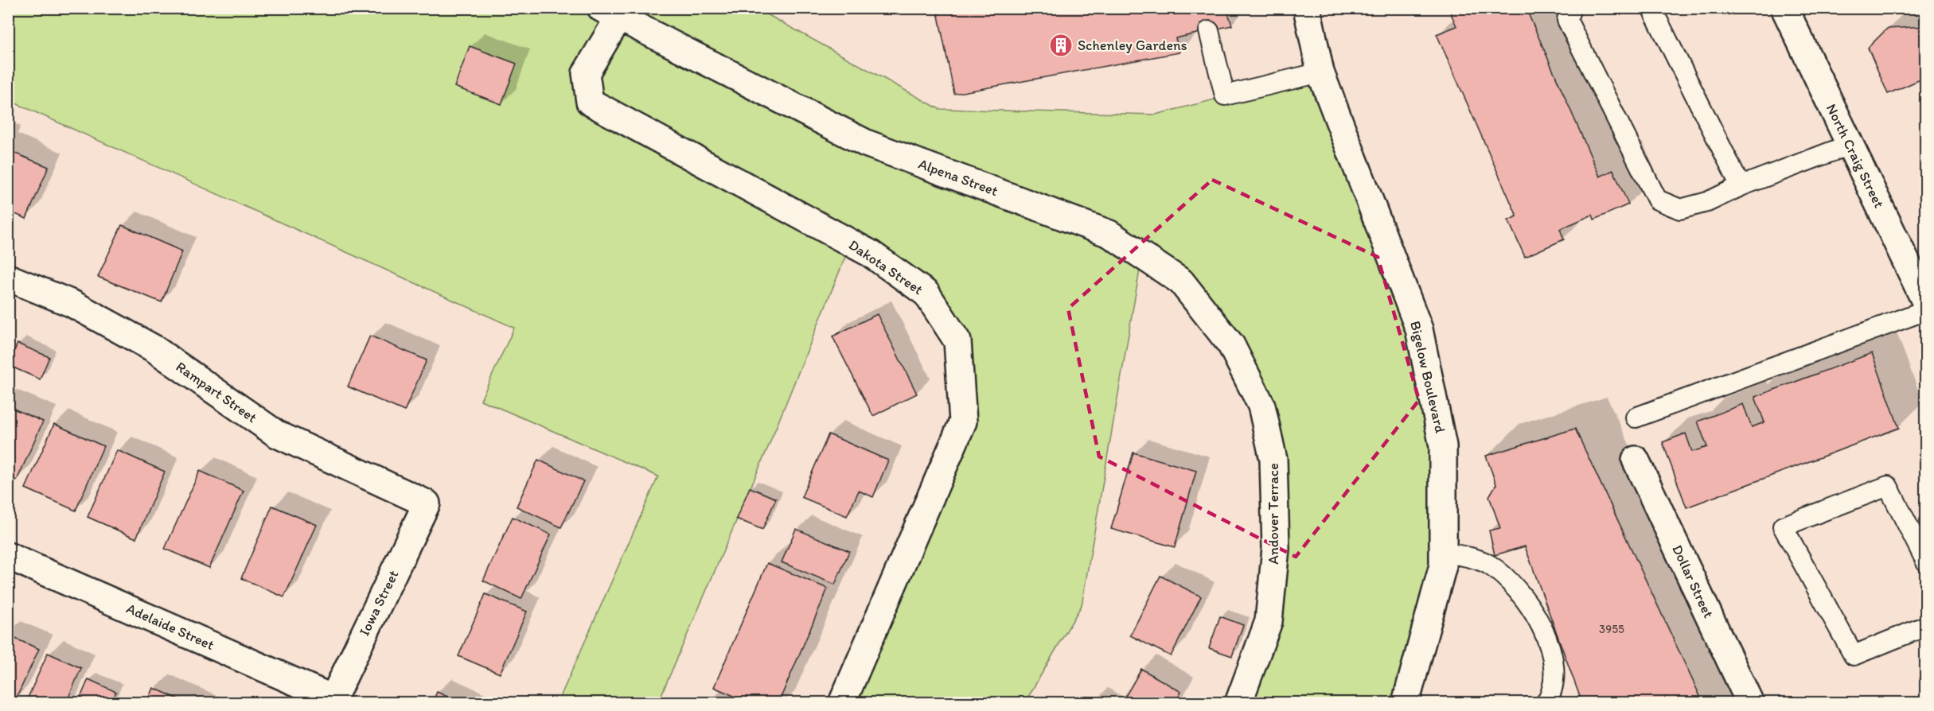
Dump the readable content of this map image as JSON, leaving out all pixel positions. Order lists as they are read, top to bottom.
{
  "streets": {
    "street": [
      "North Craig Street",
      "Alpena Street",
      "Dakota Street",
      "Bigelow Boulevard",
      "Rampart Street",
      "Andover Terrace",
      "Dollar Street",
      "Iowa Street",
      "Adelaide Street"
    ]
  },
  "crossings": [
    ["Alpena Street", "Dakota Street"],
    ["Alpena Street", "Andover Terrace"],
    ["Rampart Street", "Iowa Street"],
    ["Iowa Street", "Adelaide Street"]
  ],
  "places": {
    "building": ["Schenley Gardens"]
  },
  "house_numbers": ["3955"]
}
